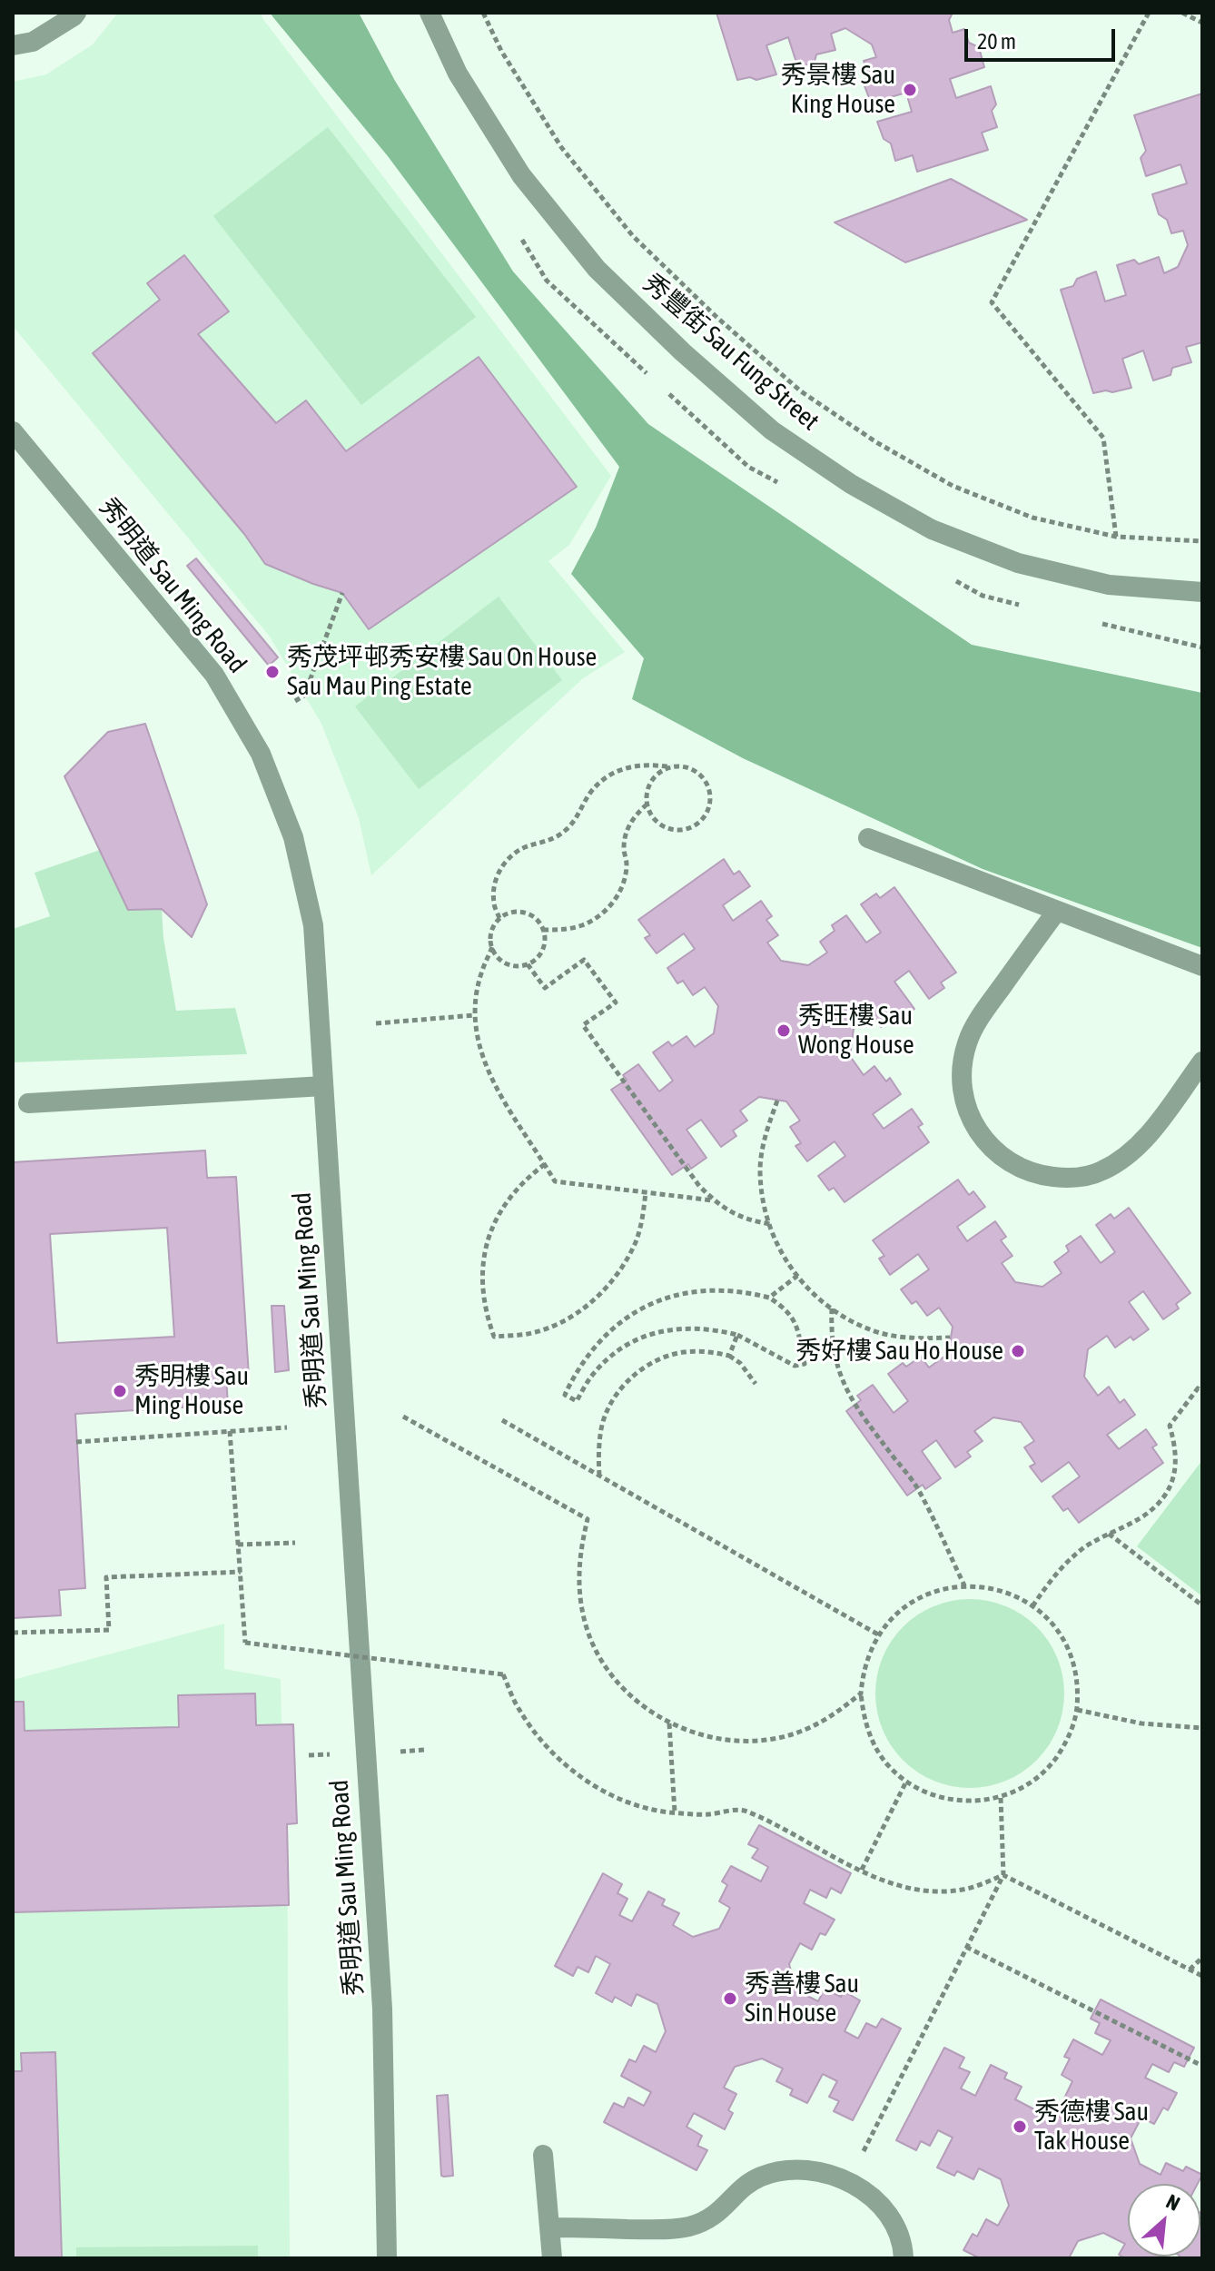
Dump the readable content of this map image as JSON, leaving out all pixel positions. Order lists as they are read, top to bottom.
{
  "streets": {
    "street": ["秀豐街 Sau Fung Street", "秀明道 Sau Ming Road"]
  },
  "places": [
    "秀景樓 Sau King House",
    "秀茂坪邨秀安樓 Sau On House Sau Mau Ping Estate",
    "秀旺樓 Sau Wong House",
    "秀好樓 Sau Ho House",
    "秀明樓 Sau Ming House",
    "秀善樓 Sau Sin House",
    "秀德樓 Sau Tak House"
  ],
  "scale_bar": "20 m",
  "north": "top right"
}
